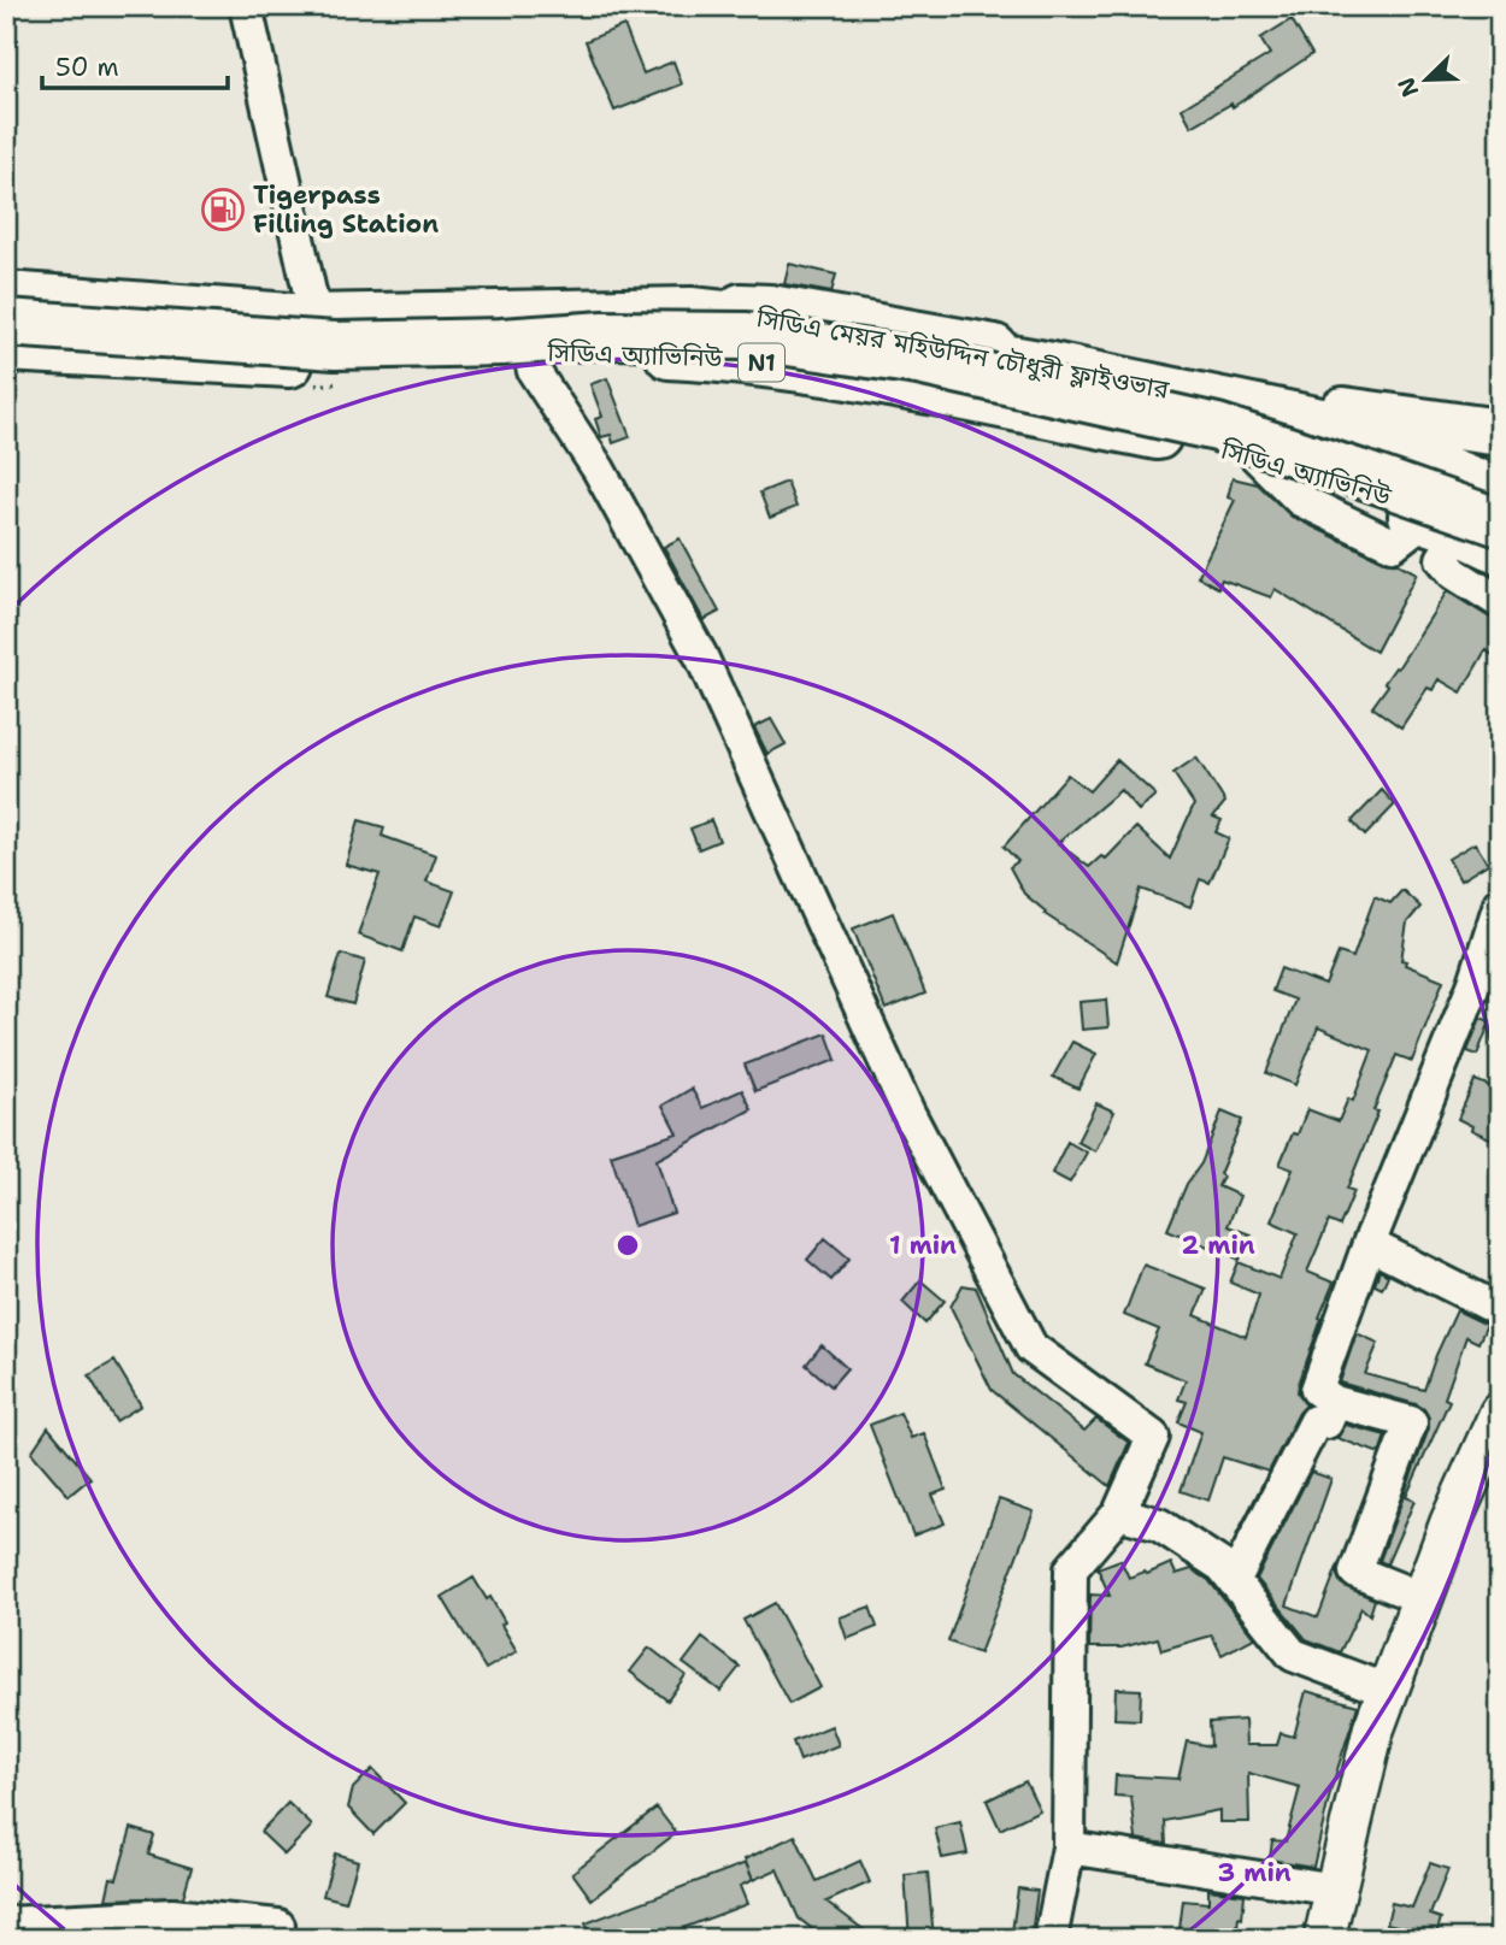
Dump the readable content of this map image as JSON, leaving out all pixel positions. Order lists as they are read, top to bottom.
{
  "streets": {
    "highway": ["সিডিএ মেয়র মহিউদ্দিন চৌধুরী ফ্লাইওভার", "সিডিএ অ্যাভিনিউ", "N1"]
  },
  "places": {
    "fuel station": ["Tigerpass Filling Station"]
  },
  "scale_bar": "50 m",
  "north": "bottom left",
  "rings": ["1 min", "2 min", "3 min"]
}
